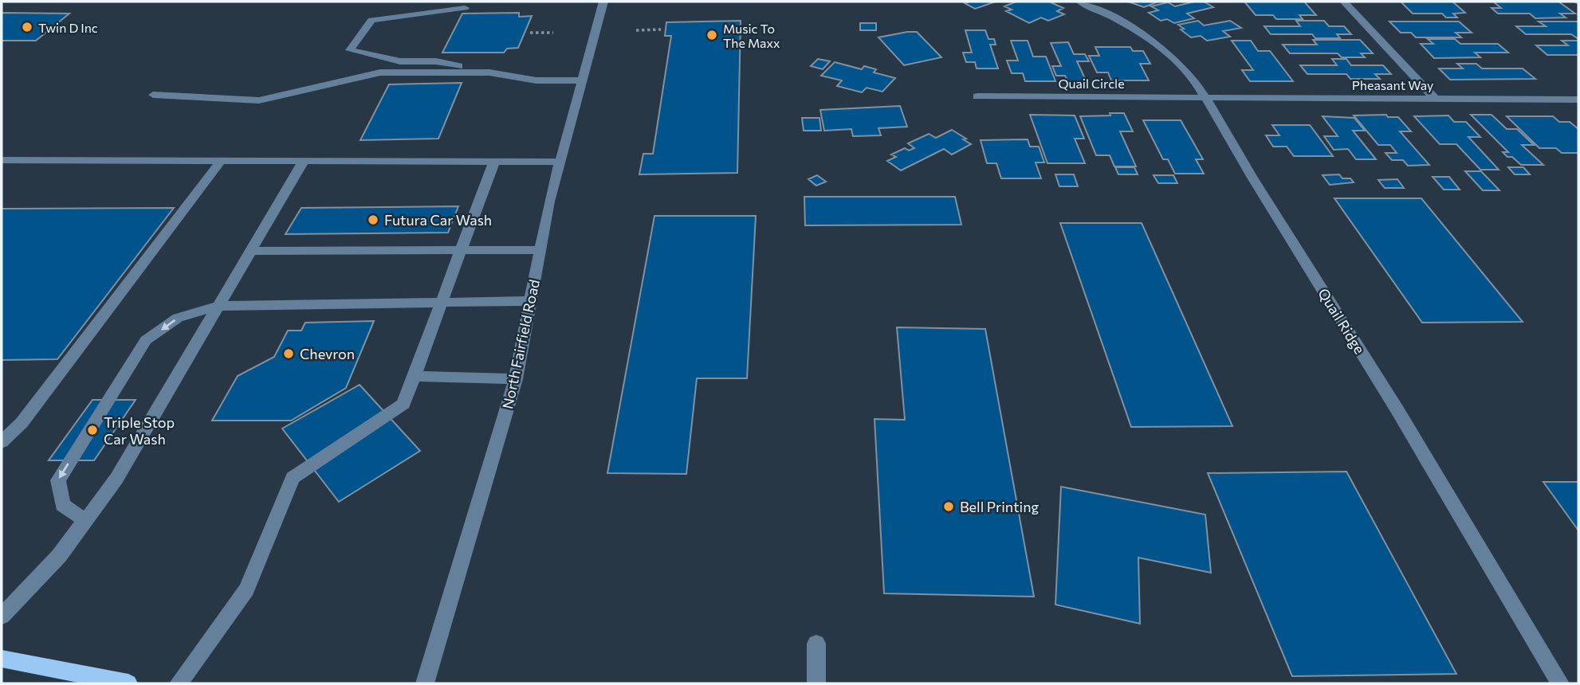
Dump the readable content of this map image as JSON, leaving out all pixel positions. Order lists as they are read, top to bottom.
{
  "streets": {
    "street": [
      "Quail Circle",
      "Pheasant Way",
      "Quail Ridge",
      "North Fairfield Road"
    ]
  },
  "crossings": [
    ["Quail Circle", "Pheasant Way"],
    ["Quail Circle", "Quail Ridge"],
    ["Pheasant Way", "Quail Ridge"]
  ],
  "places": [
    "Twin D Inc",
    "Music To The Maxx",
    "Futura Car Wash",
    "Chevron",
    "Triple Stop Car Wash",
    "Bell Printing"
  ]
}
